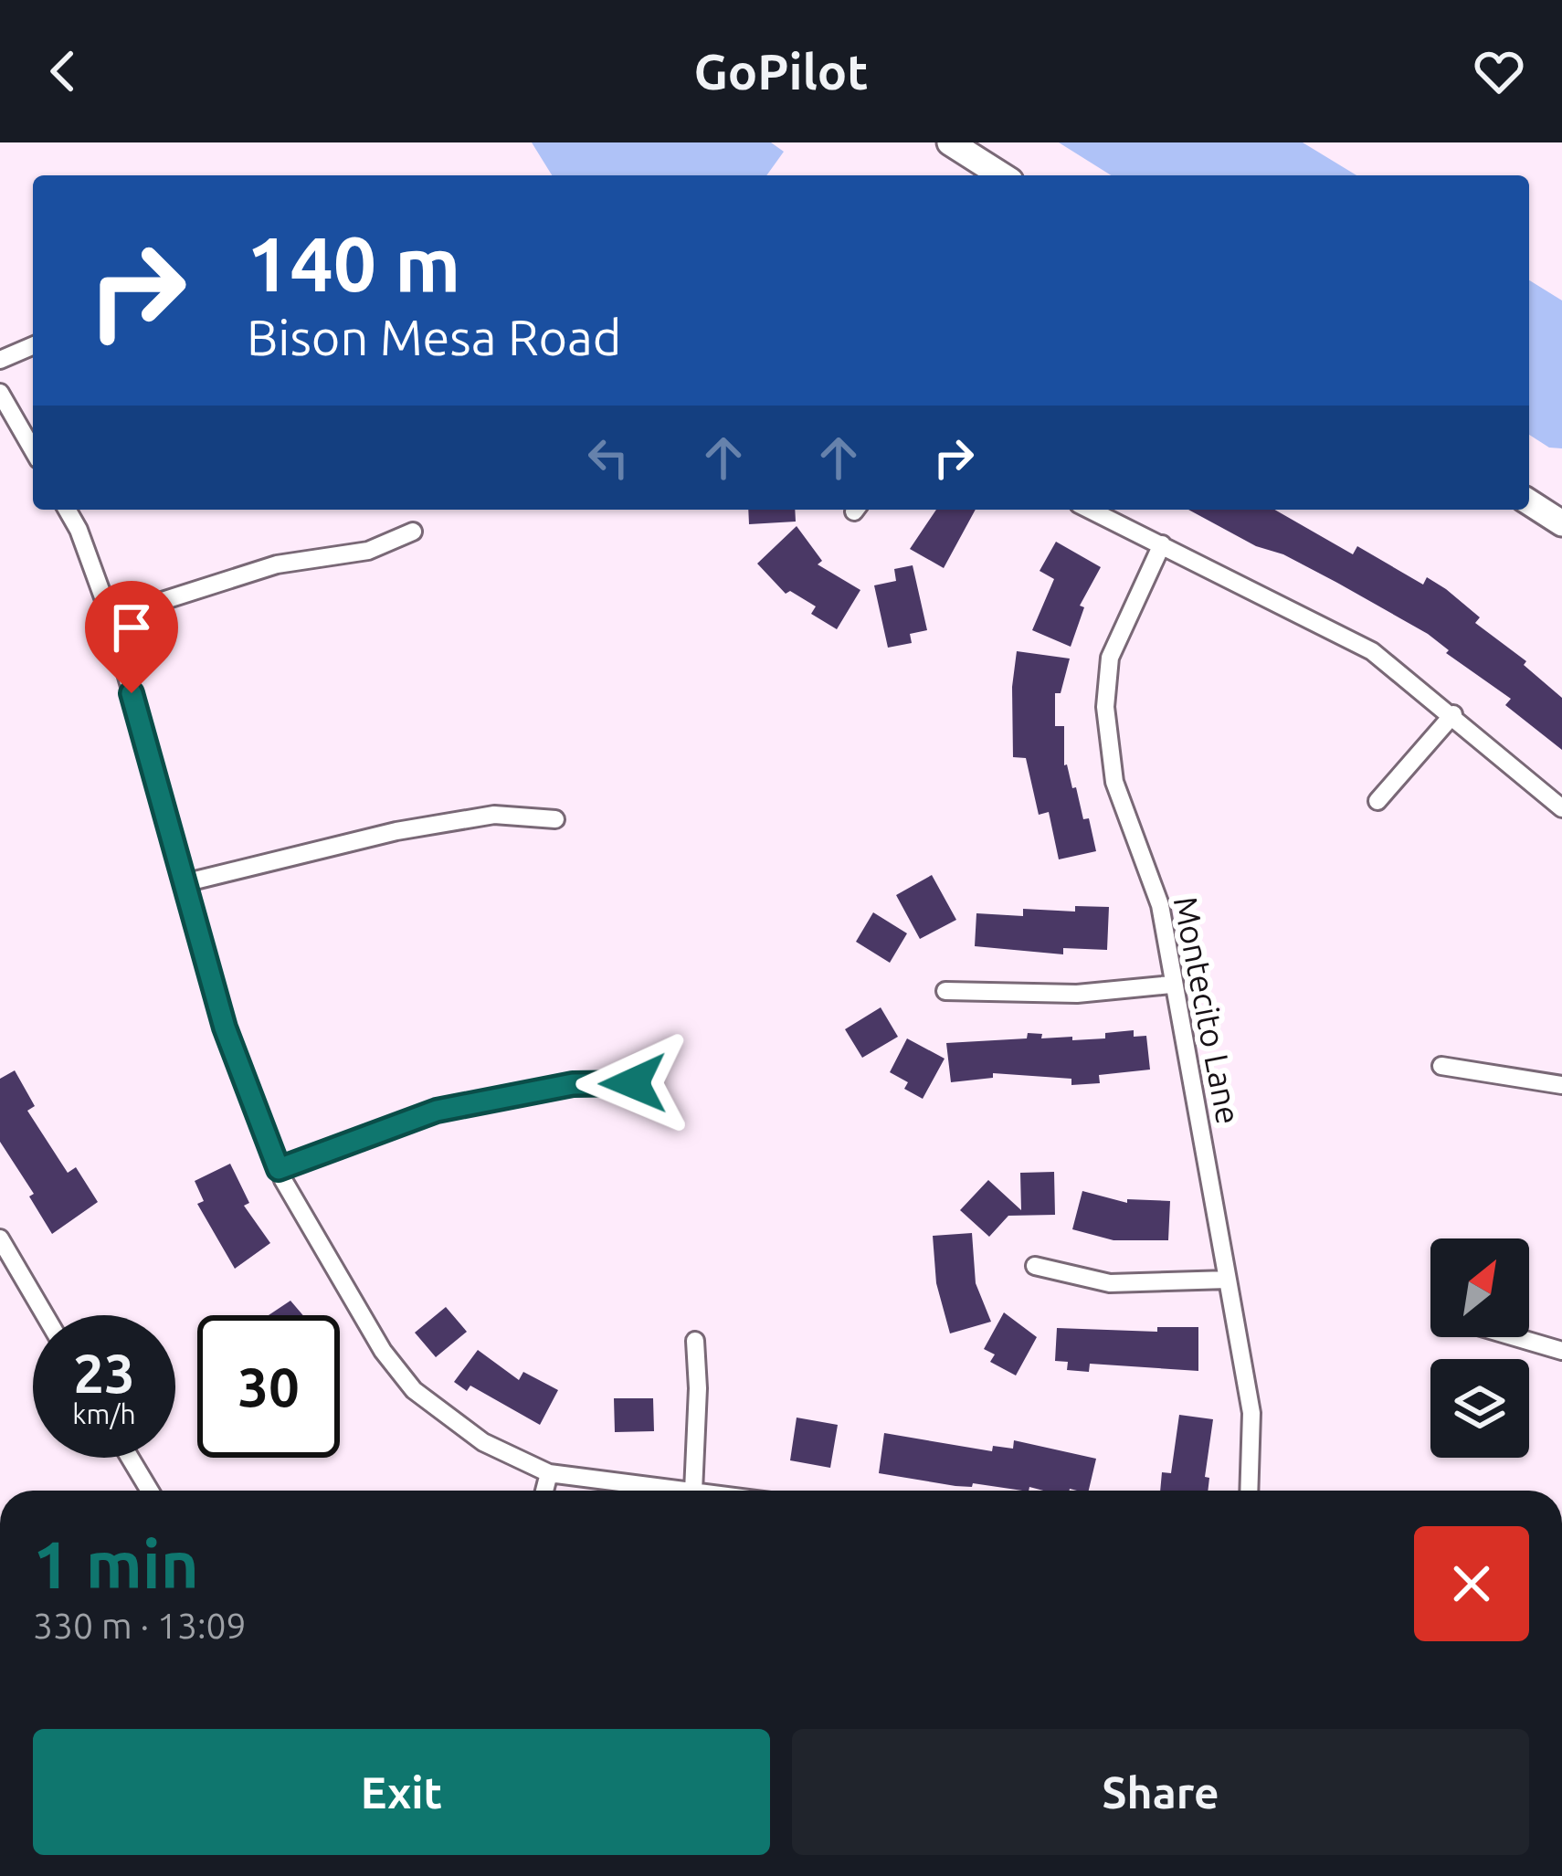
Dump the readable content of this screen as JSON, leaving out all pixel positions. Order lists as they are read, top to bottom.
{
  "streets": {
    "street": ["Montecito Lane"]
  },
  "north": "top right",
  "page": {
    "header": "GoPilot",
    "turn": ["140 m", "Bison Mesa Road"],
    "speed": "23 km/h",
    "limit": "30",
    "heading": ["1 min", "330 m · 13:09"],
    "buttons": ["Exit", "Share"]
  }
}
